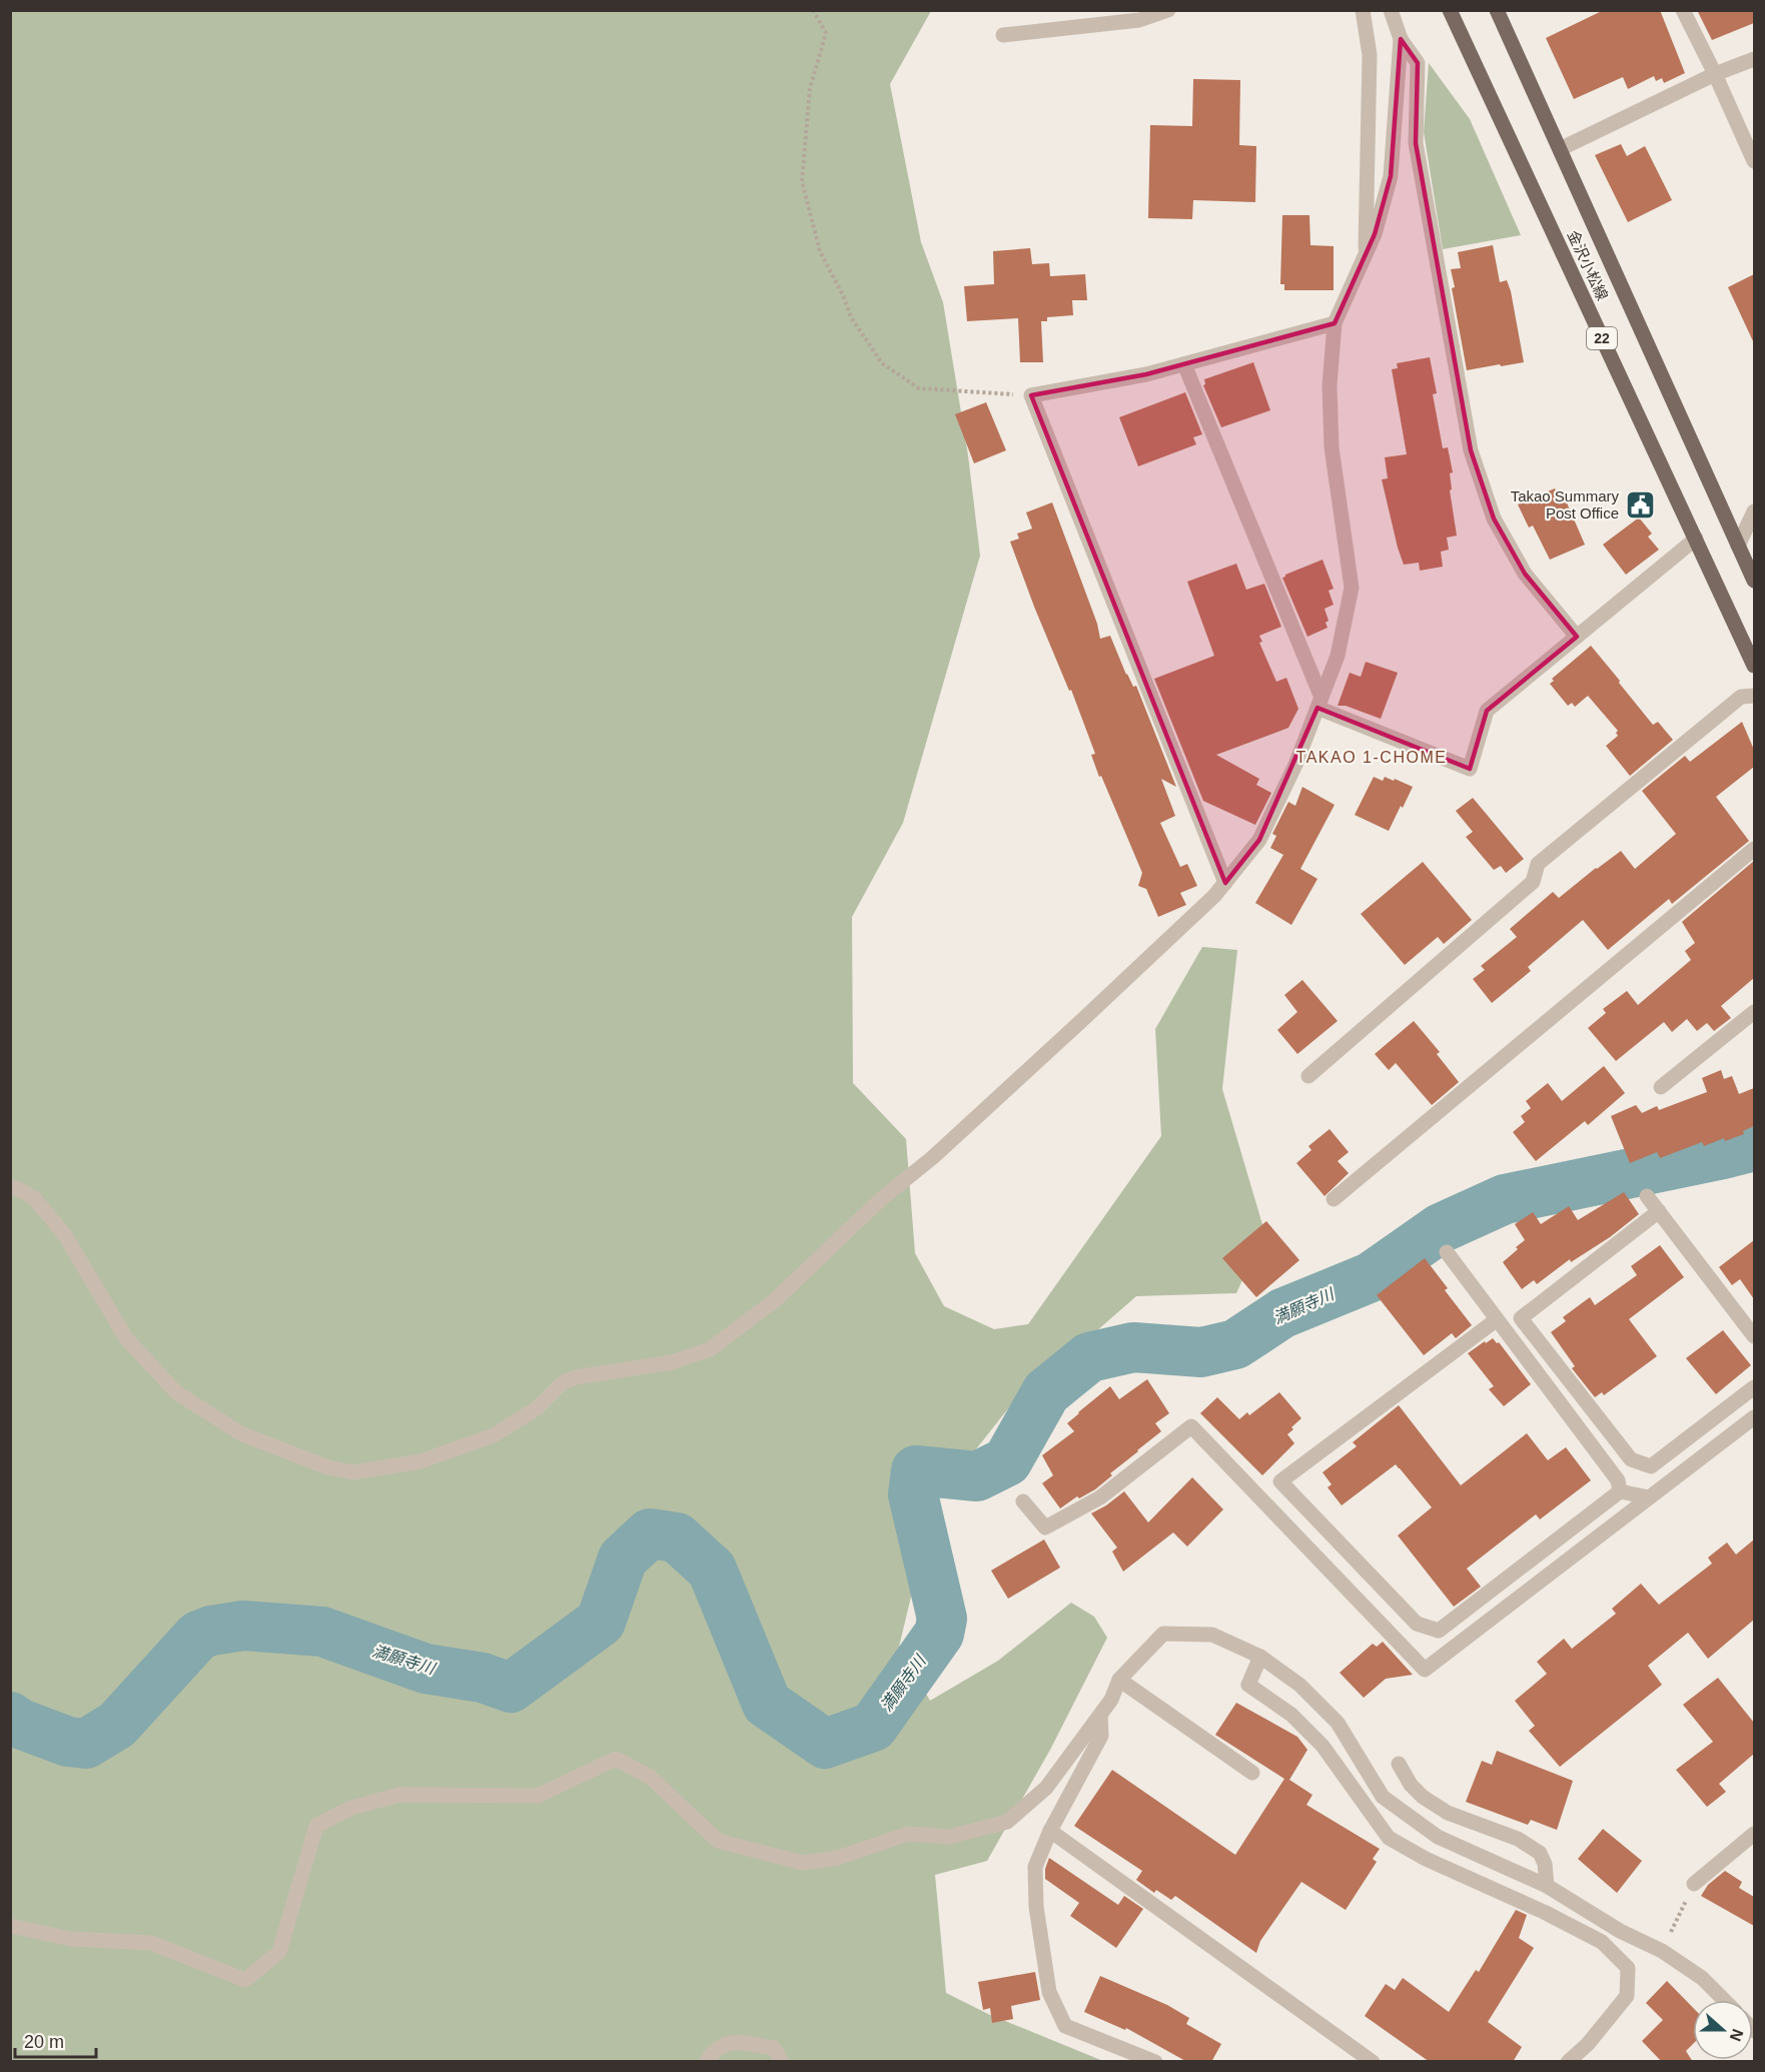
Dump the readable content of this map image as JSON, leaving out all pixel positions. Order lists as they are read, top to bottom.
{
  "streets": {
    "main road": ["金沢小松線", "22"]
  },
  "districts": ["TAKAO 1-CHOME"],
  "water": ["満願寺川"],
  "places": {
    "public building": ["Takao Summary Post Office"]
  },
  "scale_bar": "20 m",
  "north": "right"
}
